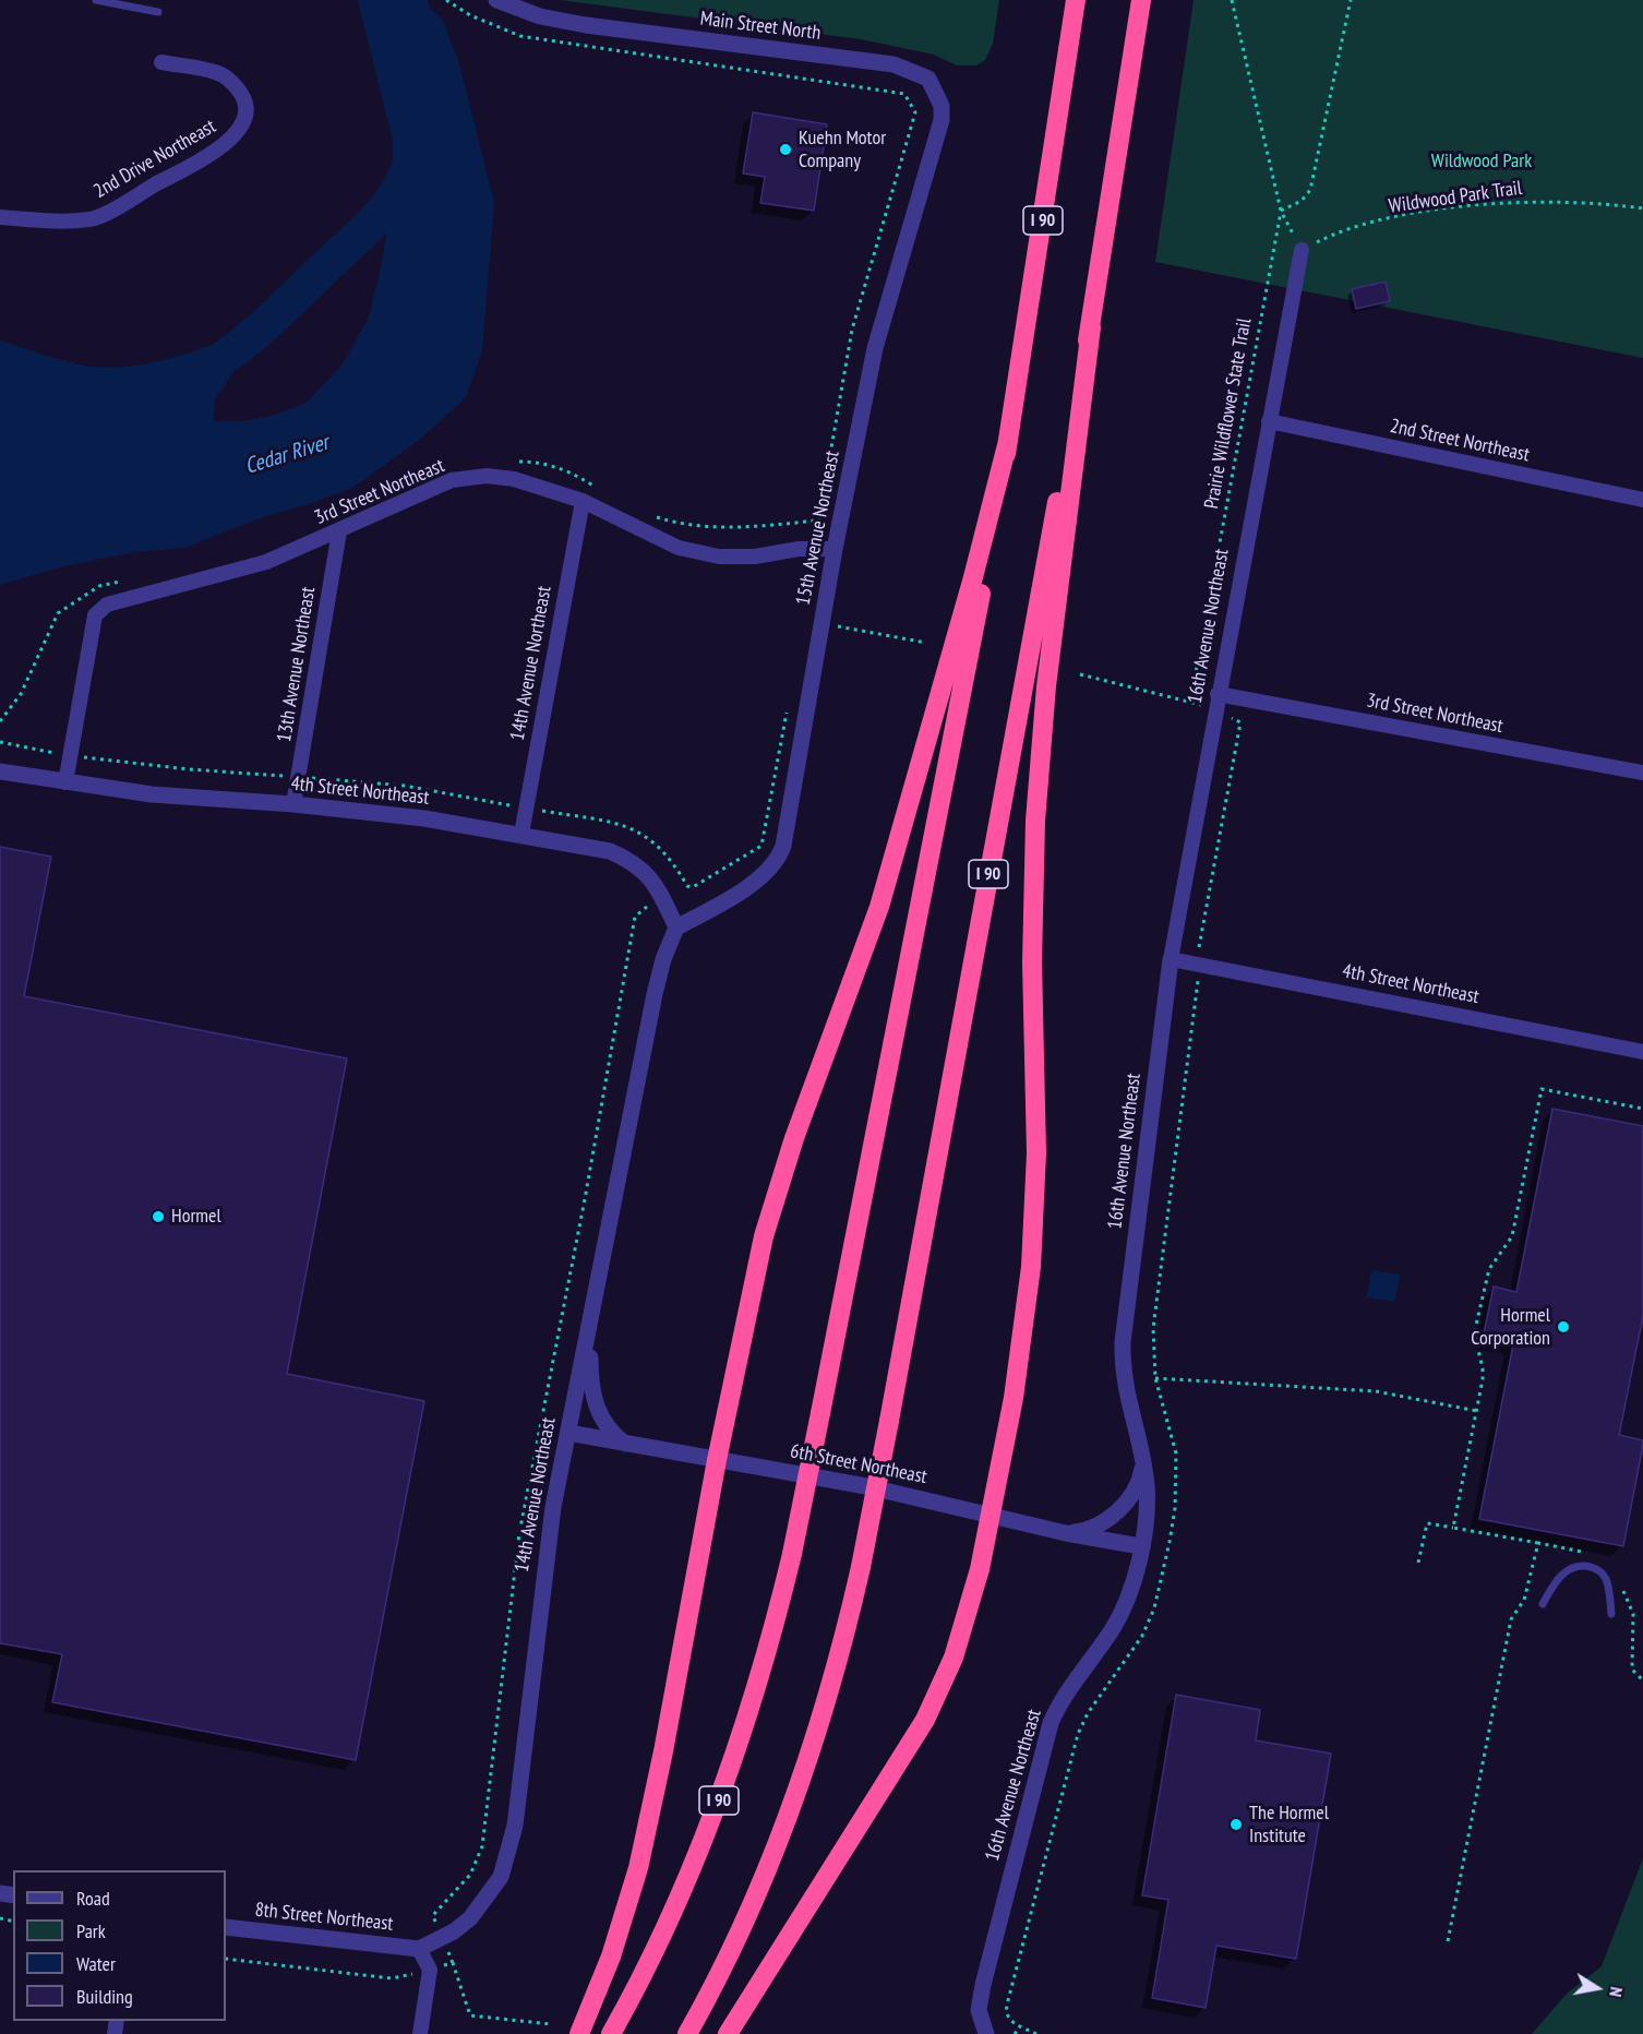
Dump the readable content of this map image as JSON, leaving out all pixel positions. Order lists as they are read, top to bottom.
{
  "streets": {
    "highway": ["I 90"],
    "street": [
      "Main Street North",
      "2nd Drive Northeast",
      "2nd Street Northeast",
      "3rd Street Northeast",
      "15th Avenue Northeast",
      "16th Avenue Northeast",
      "14th Avenue Northeast",
      "13th Avenue Northeast",
      "4th Street Northeast",
      "6th Street Northeast",
      "8th Street Northeast"
    ],
    "path": ["Wildwood Park Trail", "Prairie Wildflower State Trail"]
  },
  "crossings": [
    ["Main Street North", "15th Avenue Northeast"],
    ["Wildwood Park Trail", "16th Avenue Northeast"],
    ["2nd Street Northeast", "16th Avenue Northeast"],
    ["3rd Street Northeast", "15th Avenue Northeast"],
    ["3rd Street Northeast", "16th Avenue Northeast"],
    ["3rd Street Northeast", "14th Avenue Northeast"],
    ["3rd Street Northeast", "13th Avenue Northeast"],
    ["15th Avenue Northeast", "14th Avenue Northeast"],
    ["15th Avenue Northeast", "4th Street Northeast"],
    ["16th Avenue Northeast", "4th Street Northeast"],
    ["16th Avenue Northeast", "6th Street Northeast"],
    ["14th Avenue Northeast", "4th Street Northeast"],
    ["14th Avenue Northeast", "6th Street Northeast"],
    ["14th Avenue Northeast", "8th Street Northeast"],
    ["13th Avenue Northeast", "4th Street Northeast"]
  ],
  "water": ["Cedar River"],
  "parks": ["Wildwood Park"],
  "places": [
    "Kuehn Motor Company",
    "Hormel",
    "Hormel Corporation",
    "The Hormel Institute"
  ],
  "legend": [
    "Road",
    "Park",
    "Water",
    "Building"
  ],
  "north": "right"
}
